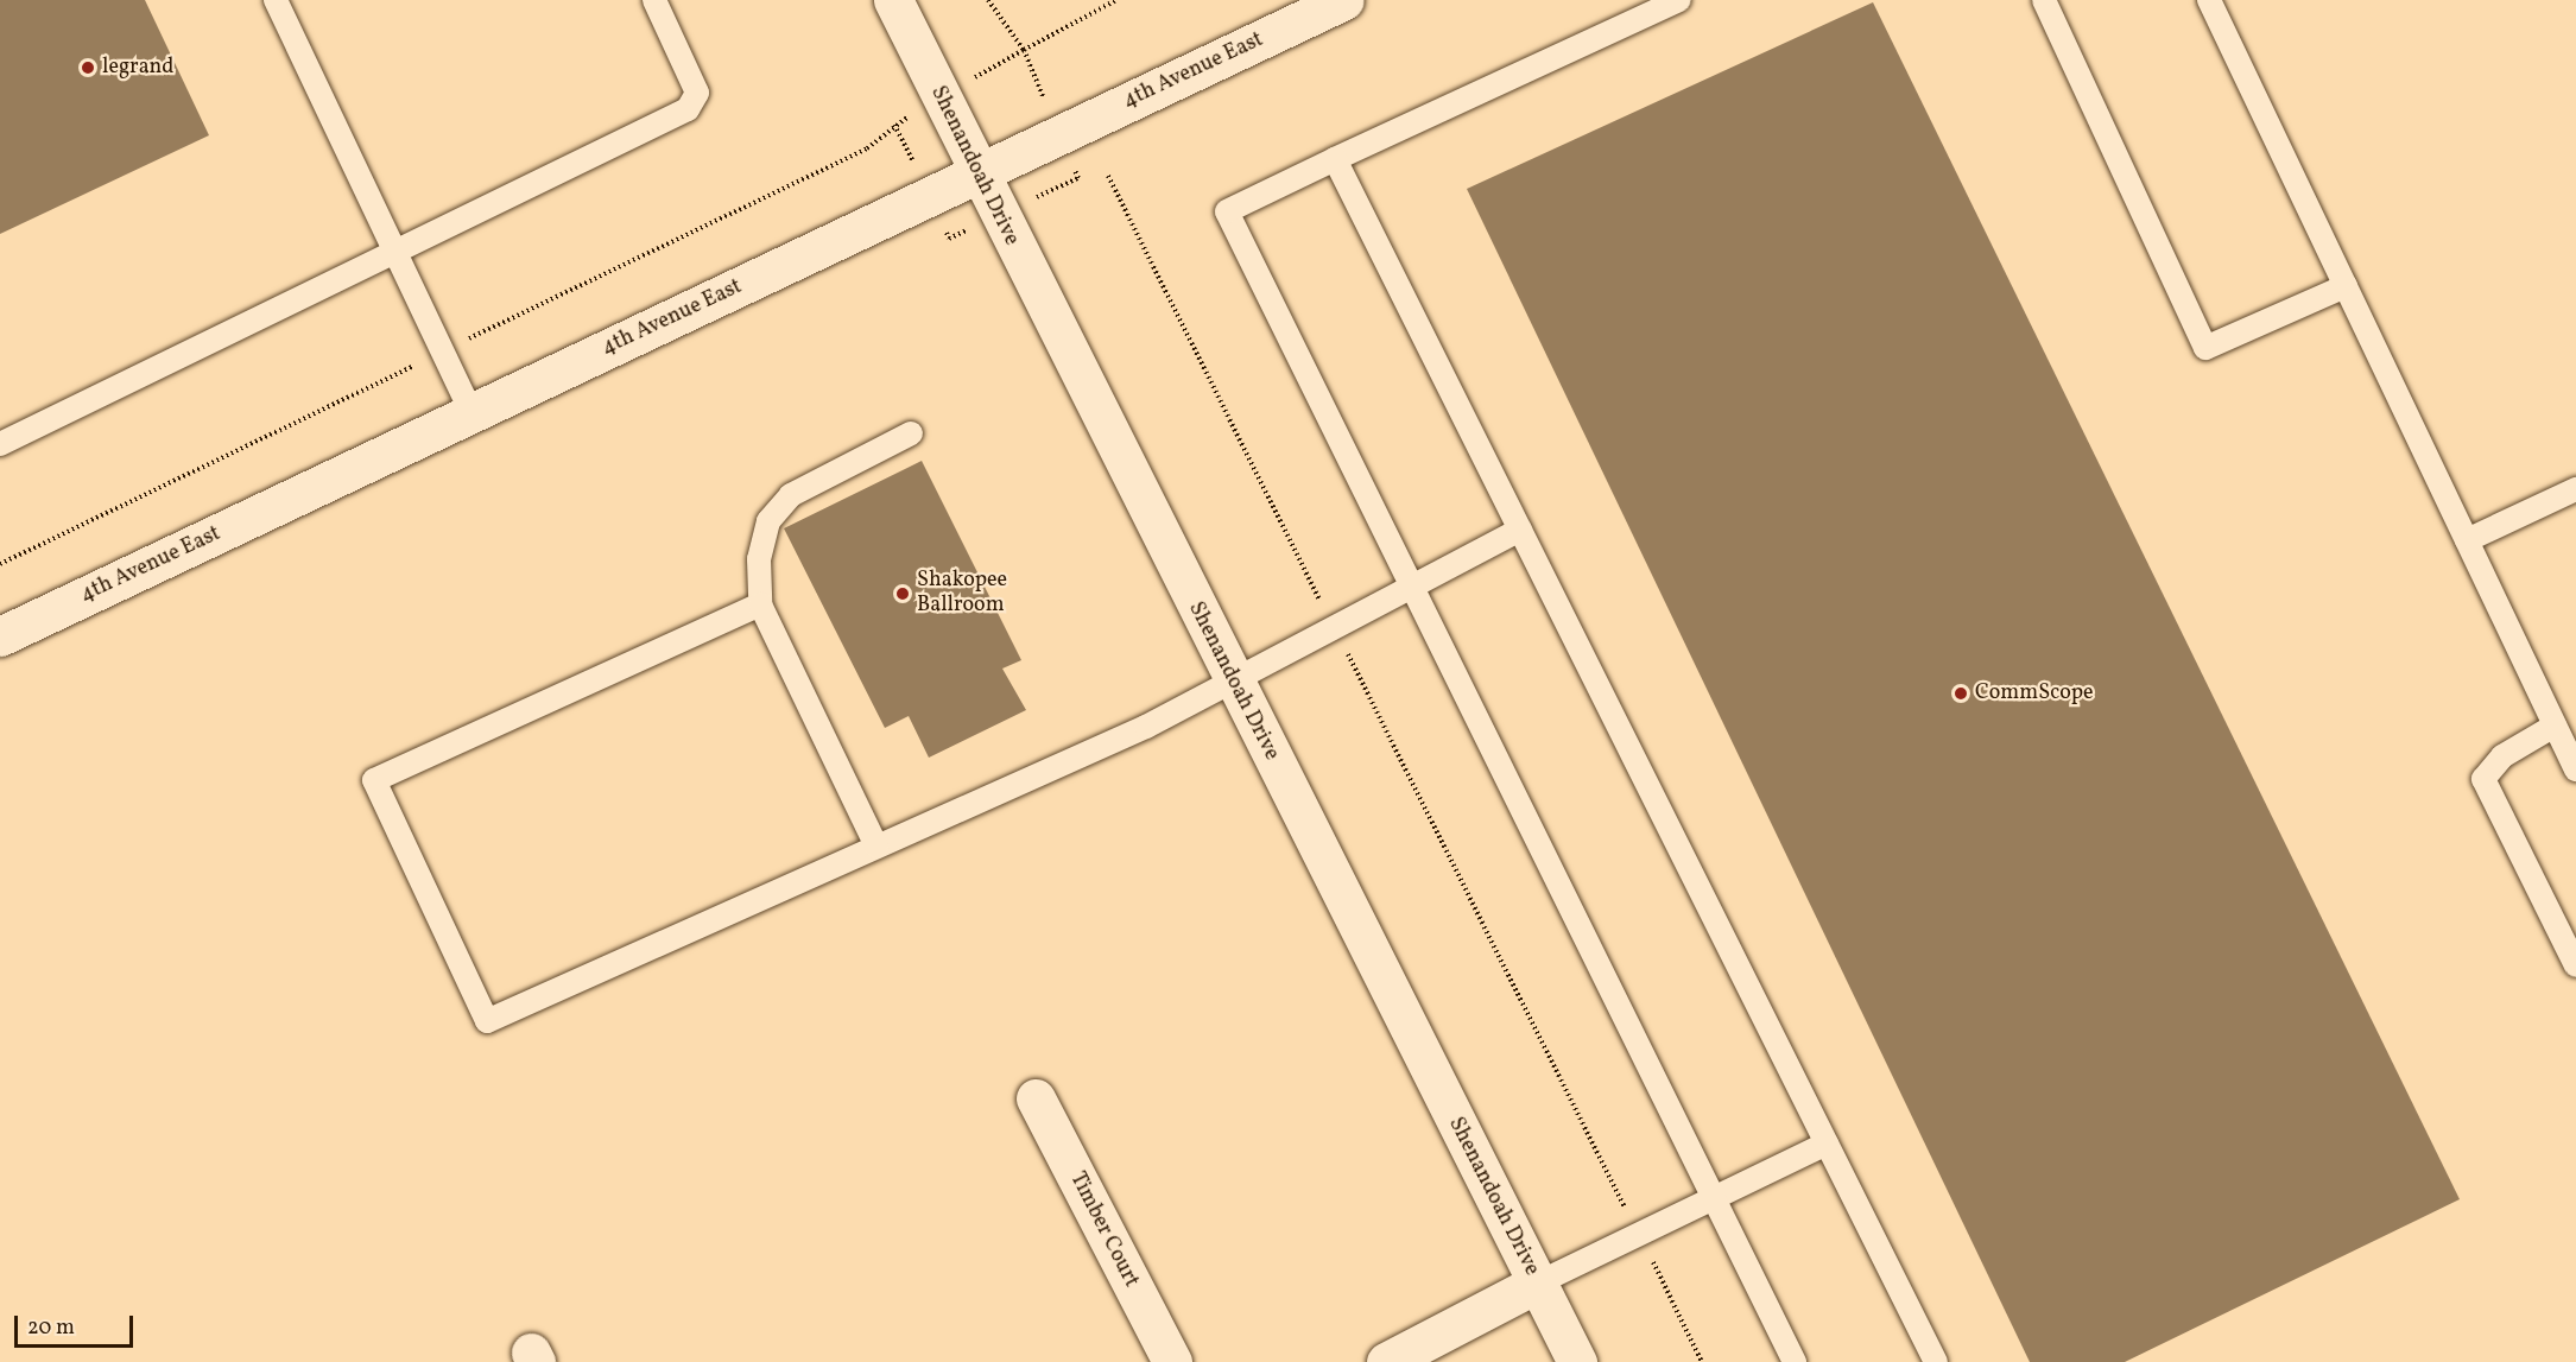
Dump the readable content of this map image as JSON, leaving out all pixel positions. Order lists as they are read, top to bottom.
{
  "streets": {
    "street": ["4th Avenue East", "Shenandoah Drive", "Timber Court"]
  },
  "crossings": [
    ["4th Avenue East", "Shenandoah Drive"]
  ],
  "places": ["legrand", "Shakopee Ballroom", "CommScope"],
  "scale_bar": "20 m"
}
